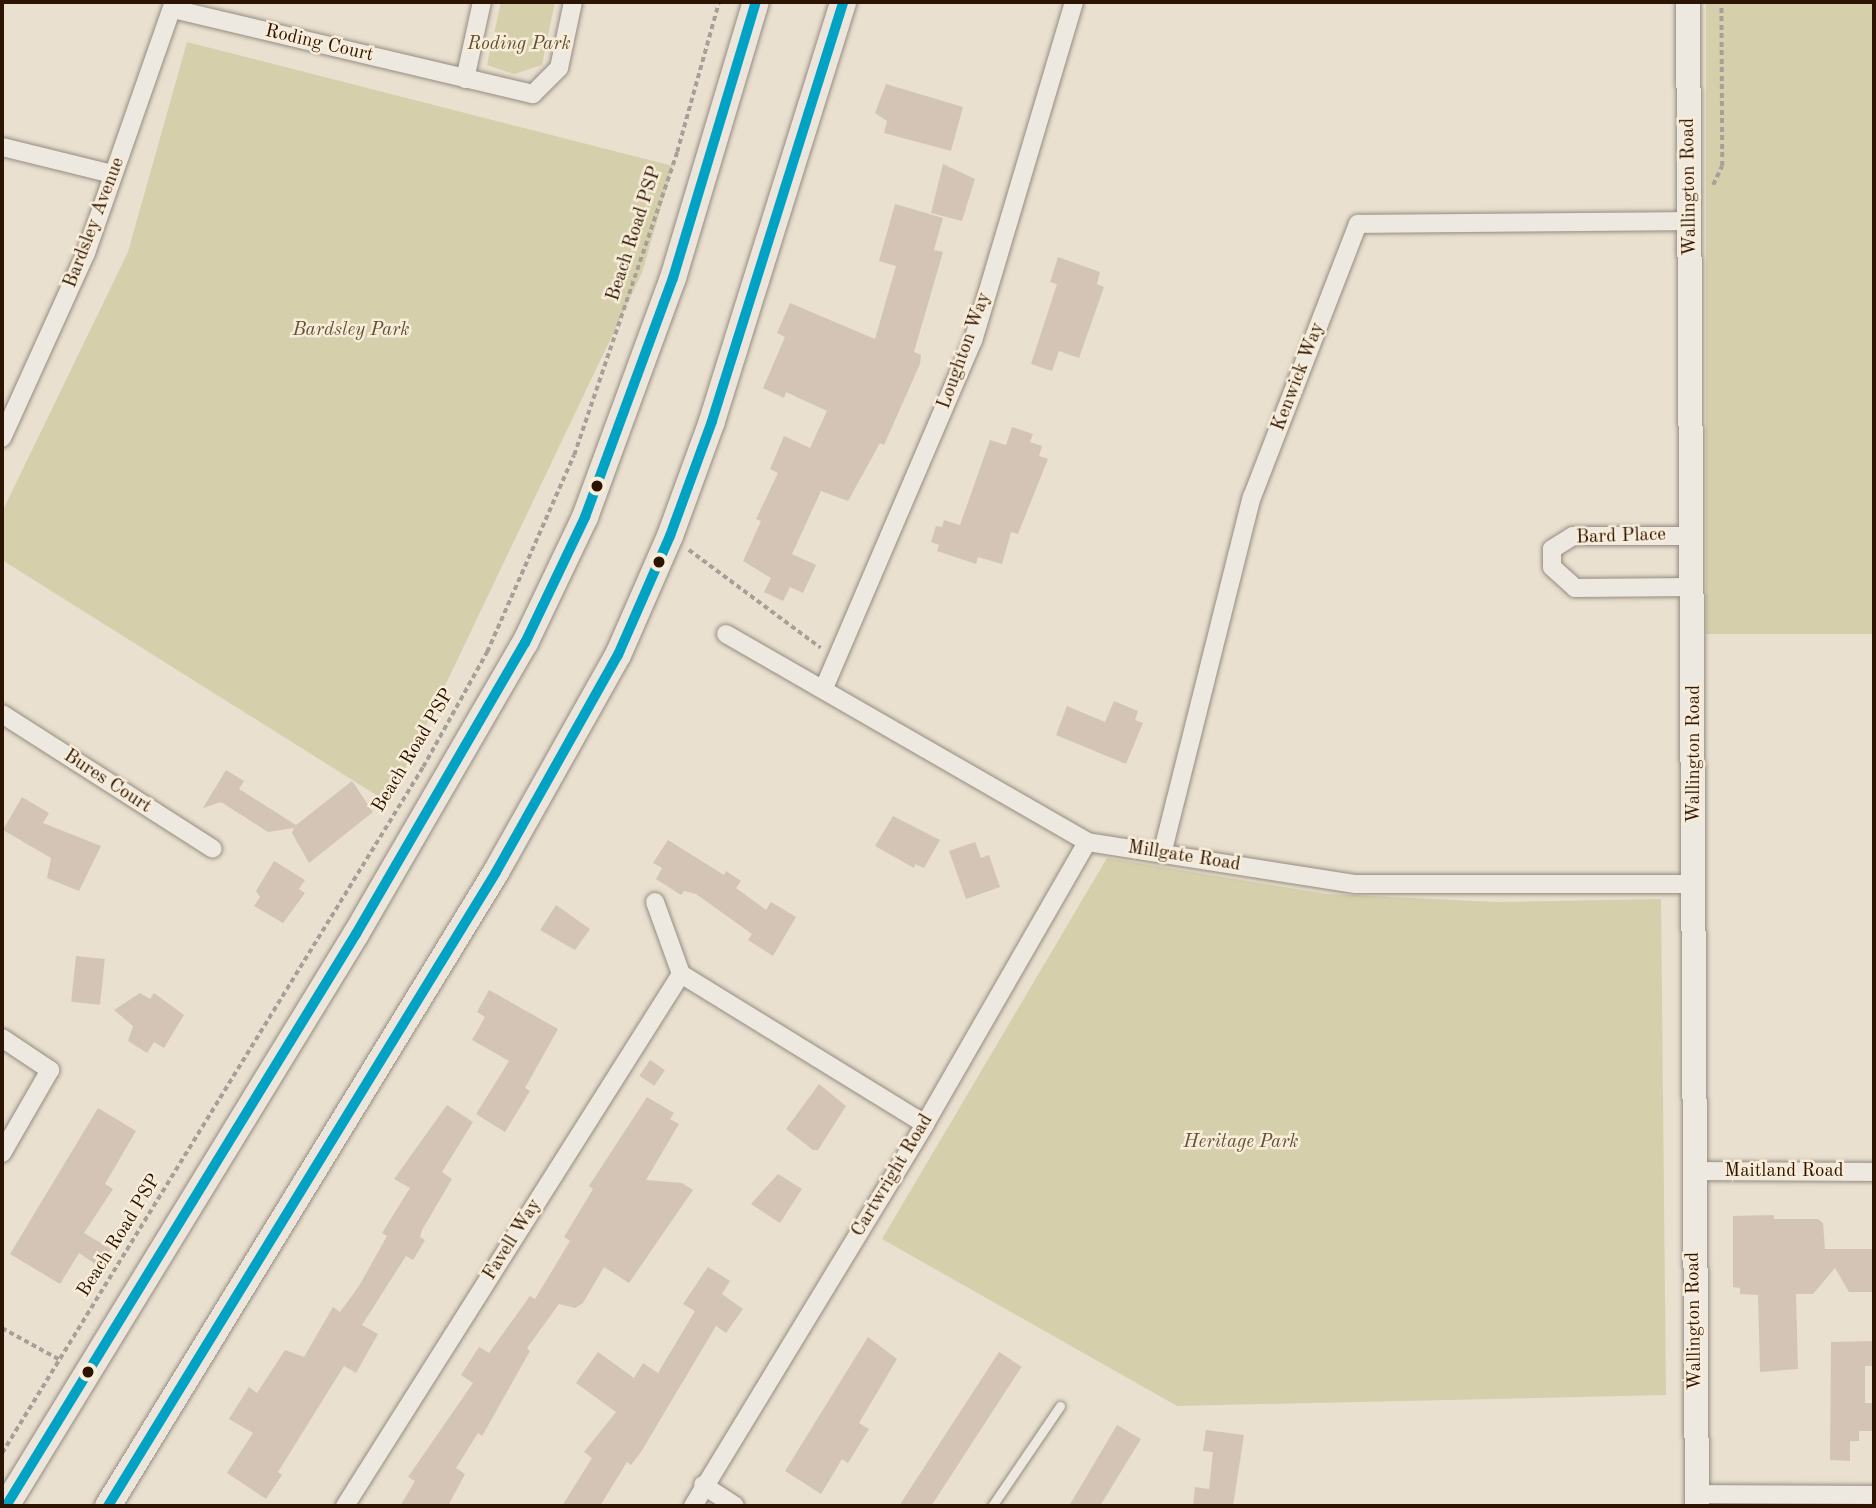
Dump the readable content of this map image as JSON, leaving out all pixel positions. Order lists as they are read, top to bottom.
{
  "streets": {
    "street": [
      "Roding Court",
      "Wallington Road",
      "Bardsley Avenue",
      "Loughton Way",
      "Kenwick Way",
      "Bard Place",
      "Bures Court",
      "Millgate Road",
      "Maitland Road",
      "Cartwright Road",
      "Favell Way"
    ],
    "path": ["Beach Road PSP"]
  },
  "crossings": [
    ["Roding Court", "Bardsley Avenue"],
    ["Wallington Road", "Kenwick Way"],
    ["Wallington Road", "Bard Place"],
    ["Wallington Road", "Millgate Road"],
    ["Wallington Road", "Maitland Road"],
    ["Loughton Way", "Millgate Road"],
    ["Kenwick Way", "Millgate Road"],
    ["Millgate Road", "Cartwright Road"]
  ],
  "parks": ["Roding Park", "Bardsley Park", "Heritage Park"]
}
